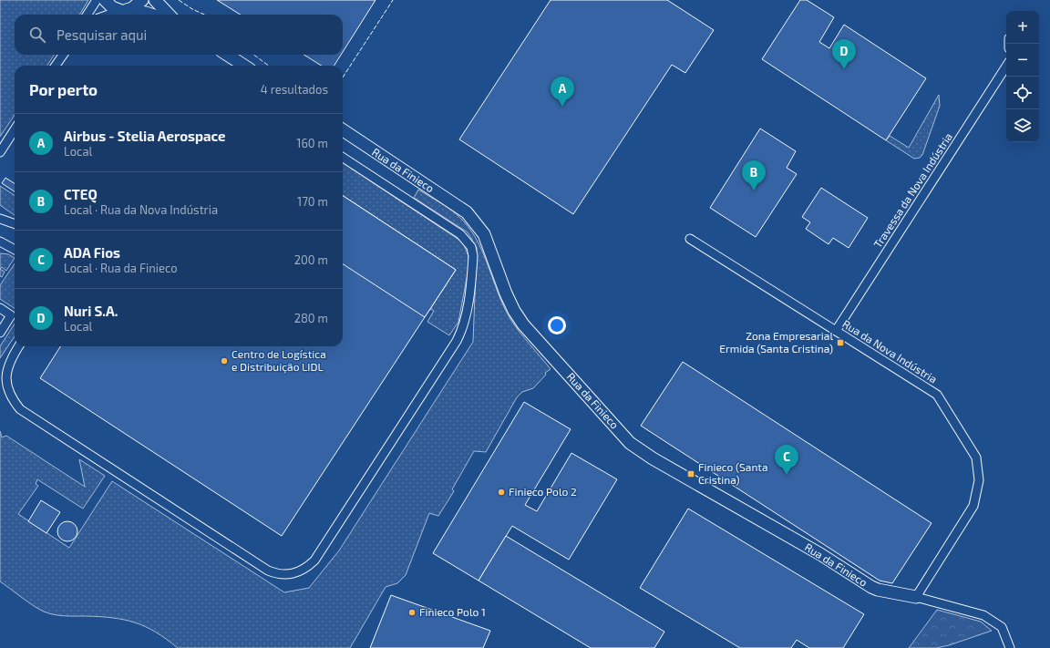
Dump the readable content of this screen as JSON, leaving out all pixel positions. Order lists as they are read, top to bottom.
{
  "streets": {
    "street": ["Rua da Finieco", "Travessa da Nova Indústria", "Rua da Nova Indústria"]
  },
  "crossings": [
    ["Rua da Finieco", "Rua da Nova Indústria"],
    ["Travessa da Nova Indústria", "Rua da Nova Indústria"]
  ],
  "places": {
    "transit": ["Zona Empresarial Ermida (Santa Cristina)", "Finieco (Santa Cristina)"],
    "other": ["Centro de Logística e Distribuição LIDL", "Finieco Polo 2", "Finieco Polo 1"]
  },
  "page": {
    "map_buttons": ["+", "−"],
    "search": "Pesquisar aqui",
    "pins": [
      "D",
      "A",
      "B",
      "C"
    ],
    "heading": ["Por perto", "4 resultados"],
    "list": [
      {
        "mark": "A",
        "name": "Airbus - Stelia Aerospace",
        "note": "Local",
        "value": "160 m"
      },
      {
        "mark": "B",
        "name": "CTEQ",
        "note": "Local · Rua da Nova Indústria",
        "value": "170 m"
      },
      {
        "mark": "C",
        "name": "ADA Fios",
        "note": "Local · Rua da Finieco",
        "value": "200 m"
      },
      {
        "mark": "D",
        "name": "Nuri S.A.",
        "note": "Local",
        "value": "280 m"
      }
    ]
  }
}
